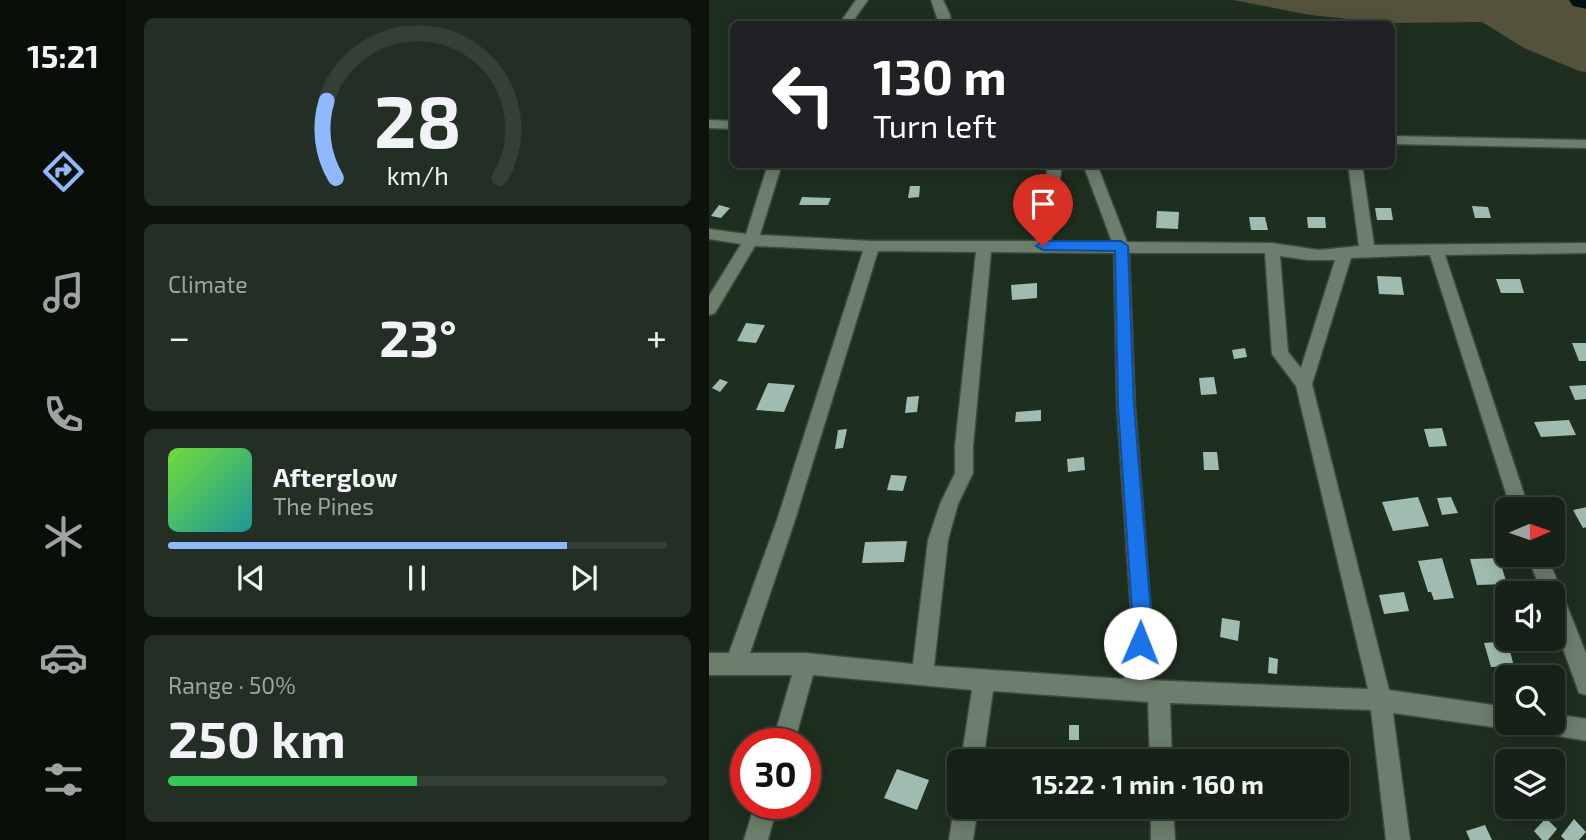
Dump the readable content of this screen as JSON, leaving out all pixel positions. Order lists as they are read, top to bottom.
{
  "north": "right",
  "page": {
    "tabs": "15:21",
    "turn": ["130 m", "Turn left"],
    "tile": [
      "Climate",
      ["Range · 50%", "250 km"]
    ],
    "heat": ["−", "23°", "+"],
    "song": ["Afterglow", "The Pines"],
    "limit": "30",
    "trip": "15:22 · 1 min · 160 m",
    "gauge": ["28", "km/h"]
  }
}
